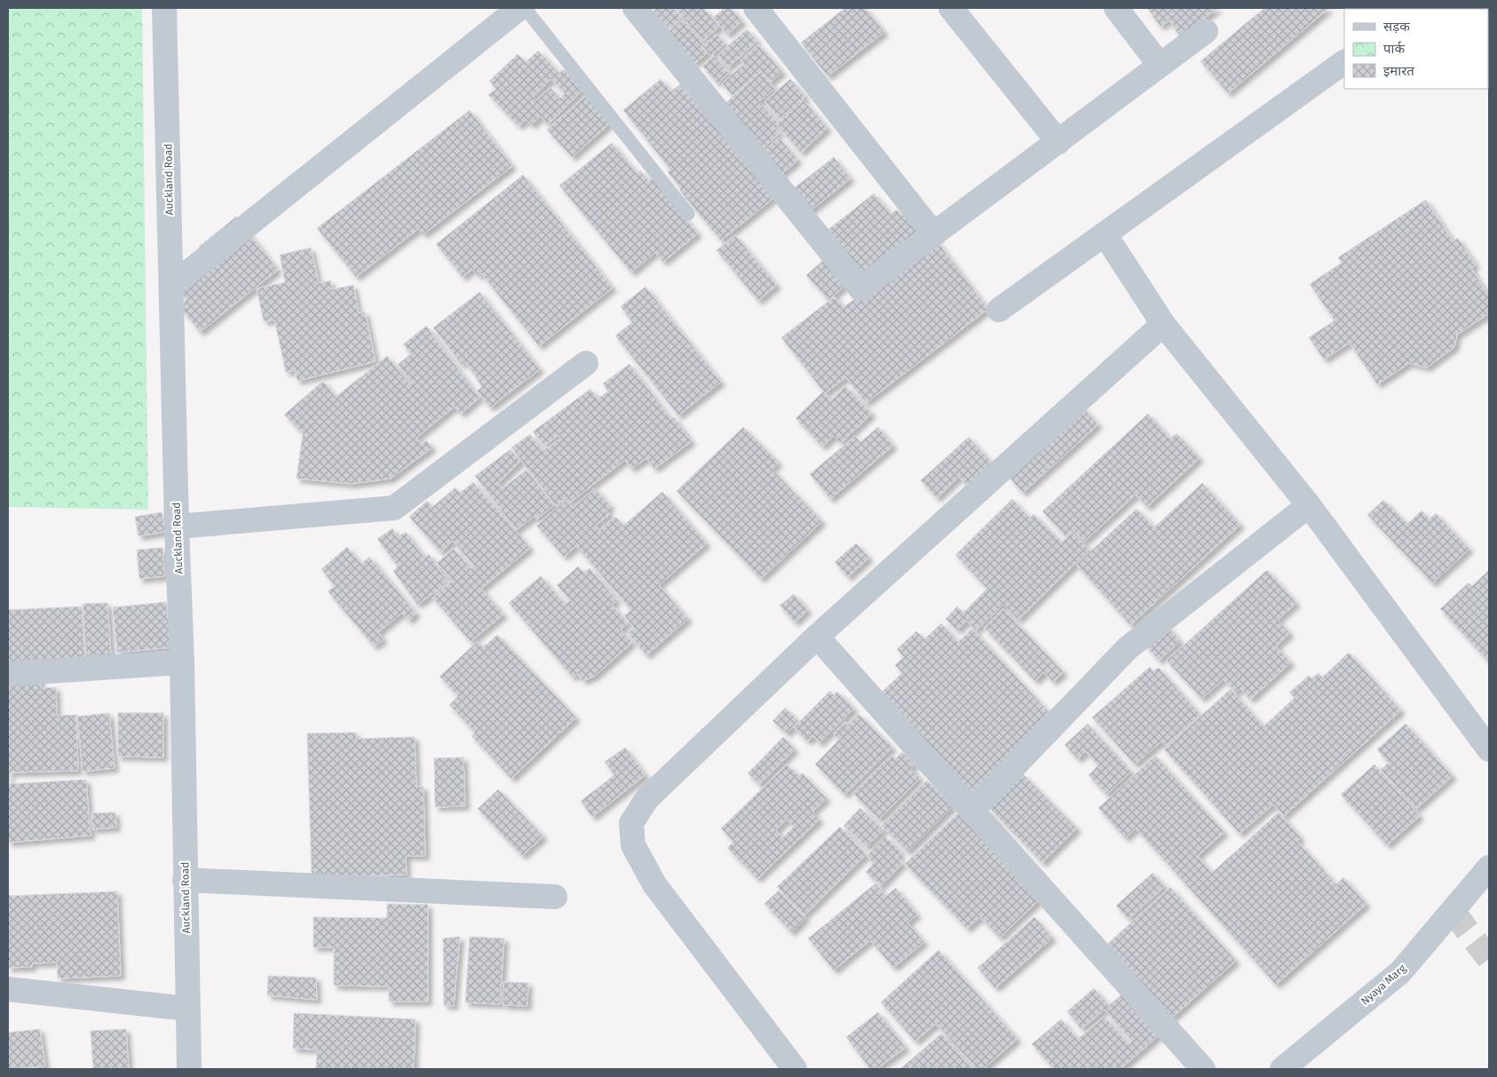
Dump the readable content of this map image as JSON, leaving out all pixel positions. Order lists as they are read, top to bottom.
{
  "streets": {
    "street": ["Auckland Road", "Nyaya Marg"]
  },
  "legend": ["सड़क", "पार्क", "इमारत"]
}
